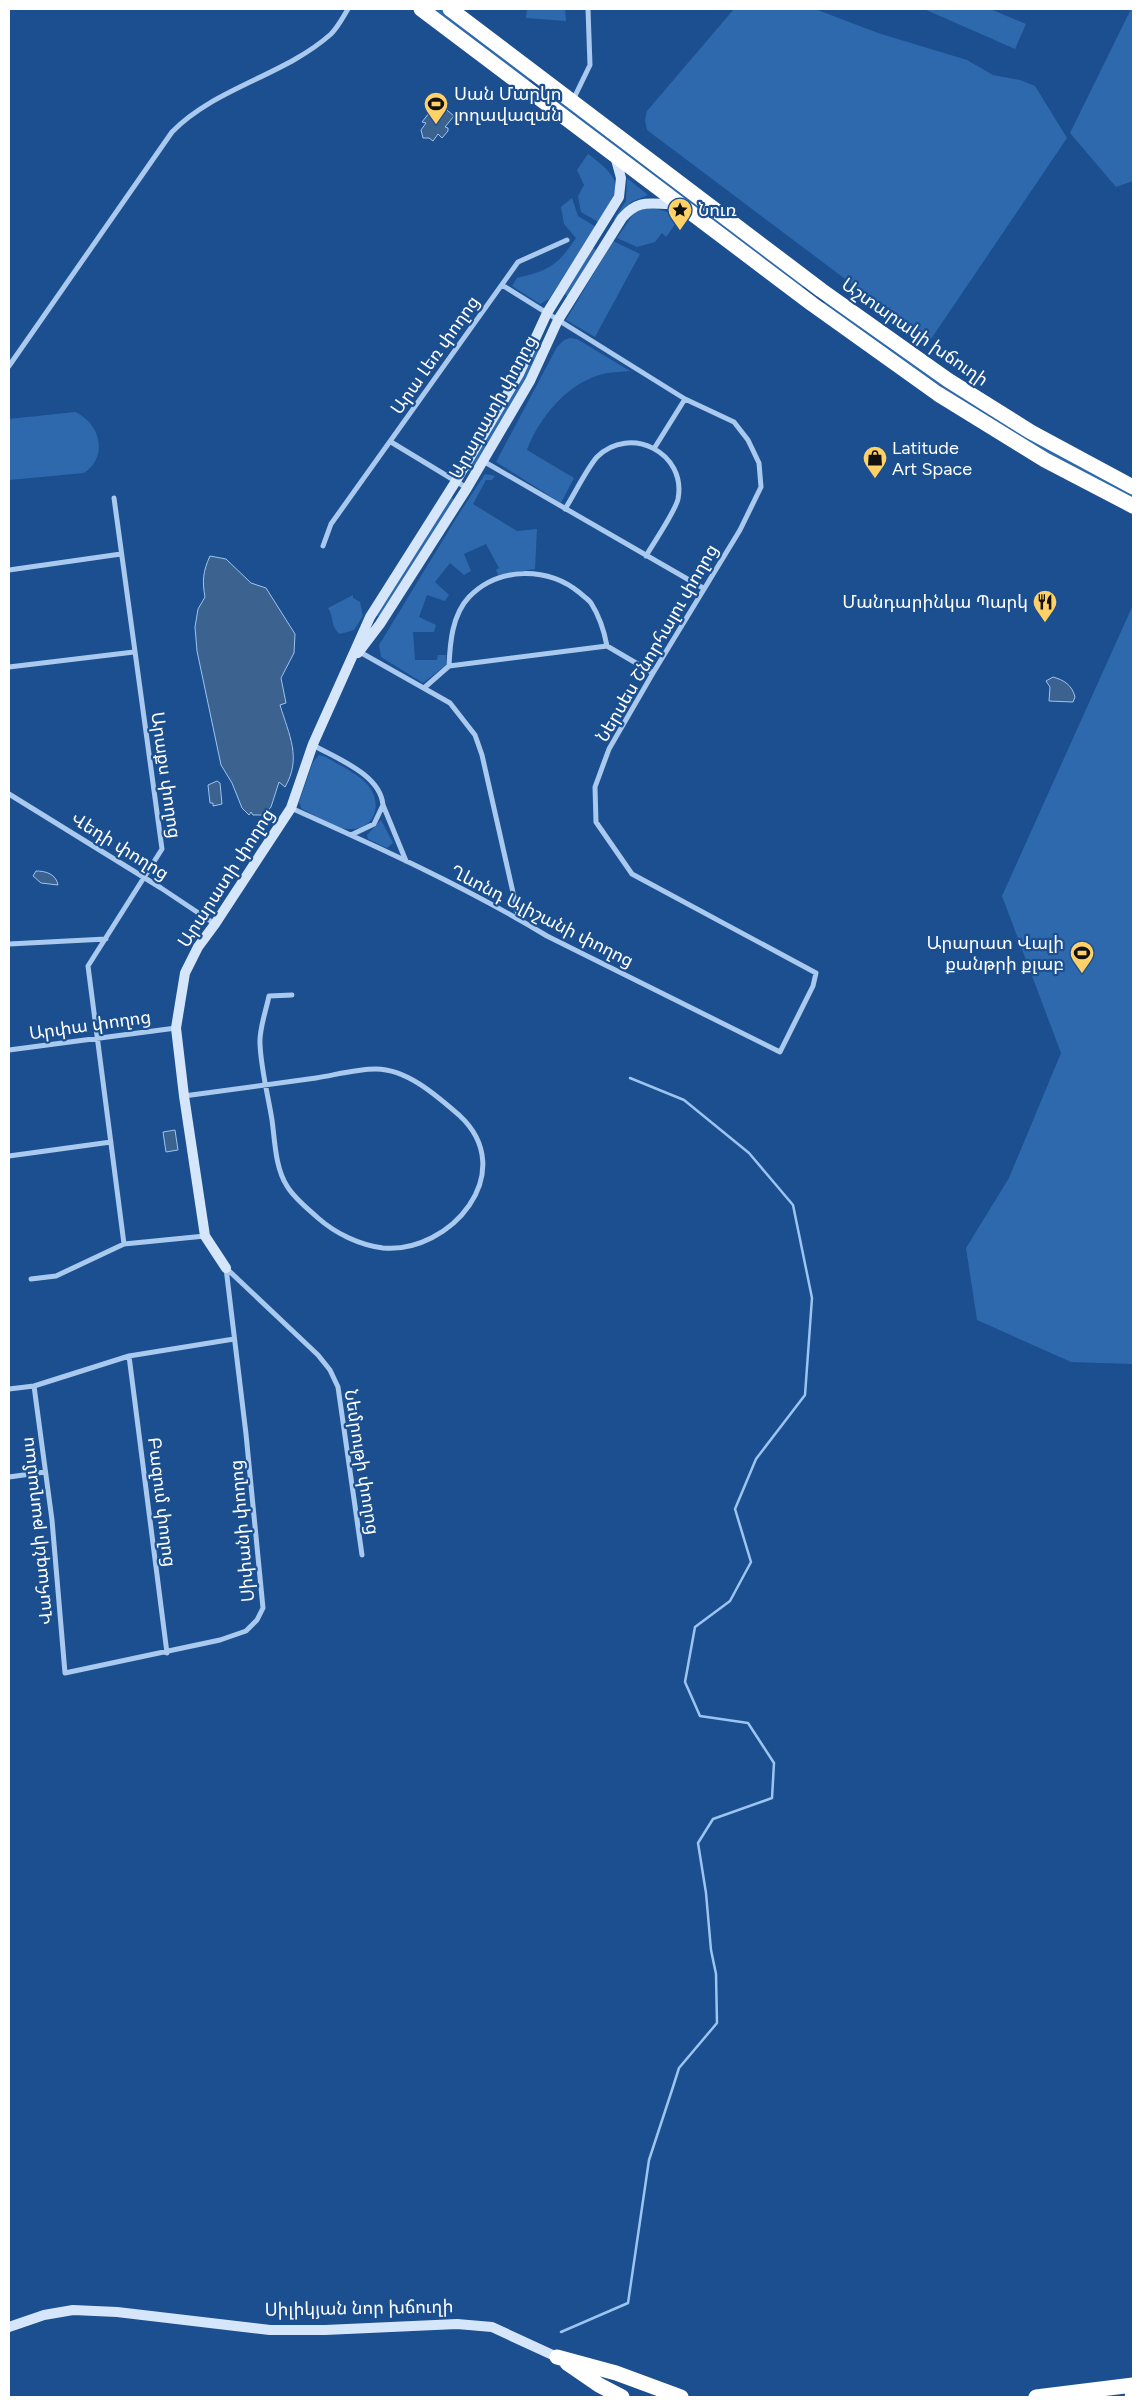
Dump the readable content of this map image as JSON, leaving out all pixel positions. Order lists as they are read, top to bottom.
{
  "streets": {
    "highway": ["Աշտարակի խճուղի"],
    "street": [
      "Արա Լեռ փողոց",
      "Արարատի փողոց",
      "Ներսես Շնորհալու փողոց",
      "Արաքս փողոց",
      "Վեդի փողոց",
      "Ղևոնդ Ալիշանի փողոց",
      "Արփա փողոց",
      "Նեմրութի փողոց",
      "Բազում փողոց",
      "Վահագնի թաղամաս",
      "Սիփանի փողոց",
      "Սիլիկյան նոր խճուղի"
    ]
  },
  "crossings": [
    ["Աշտարակի խճուղի", "Արարատի փողոց"],
    ["Արարատի փողոց", "Ներսես Շնորհալու փողոց"],
    ["Արարատի փողոց", "Վեդի փողոց"],
    ["Արարատի փողոց", "Ղևոնդ Ալիշանի փողոց"],
    ["Արարատի փողոց", "Արփա փողոց"],
    ["Արարատի փողոց", "Նեմրութի փողոց"],
    ["Արարատի փողոց", "Սիփանի փողոց"],
    ["Ներսես Շնորհալու փողոց", "Ղևոնդ Ալիշանի փողոց"],
    ["Արաքս փողոց", "Վեդի փողոց"],
    ["Արաքս փողոց", "Արփա փողոց"],
    ["Նեմրութի փողոց", "Սիփանի փողոց"],
    ["Բազում փողոց", "Սիփանի փողոց"],
    ["Վահագնի թաղամաս", "Սիփանի փողոց"]
  ],
  "places": {
    "sports": ["Սան Մարկո լողավազան", "Արարատ Վալի քանթրի քլաբ"],
    "place": ["Նուռ"],
    "shop": ["Latitude Art Space"],
    "restaurant": ["Մանդարինկա Պարկ"]
  }
}
